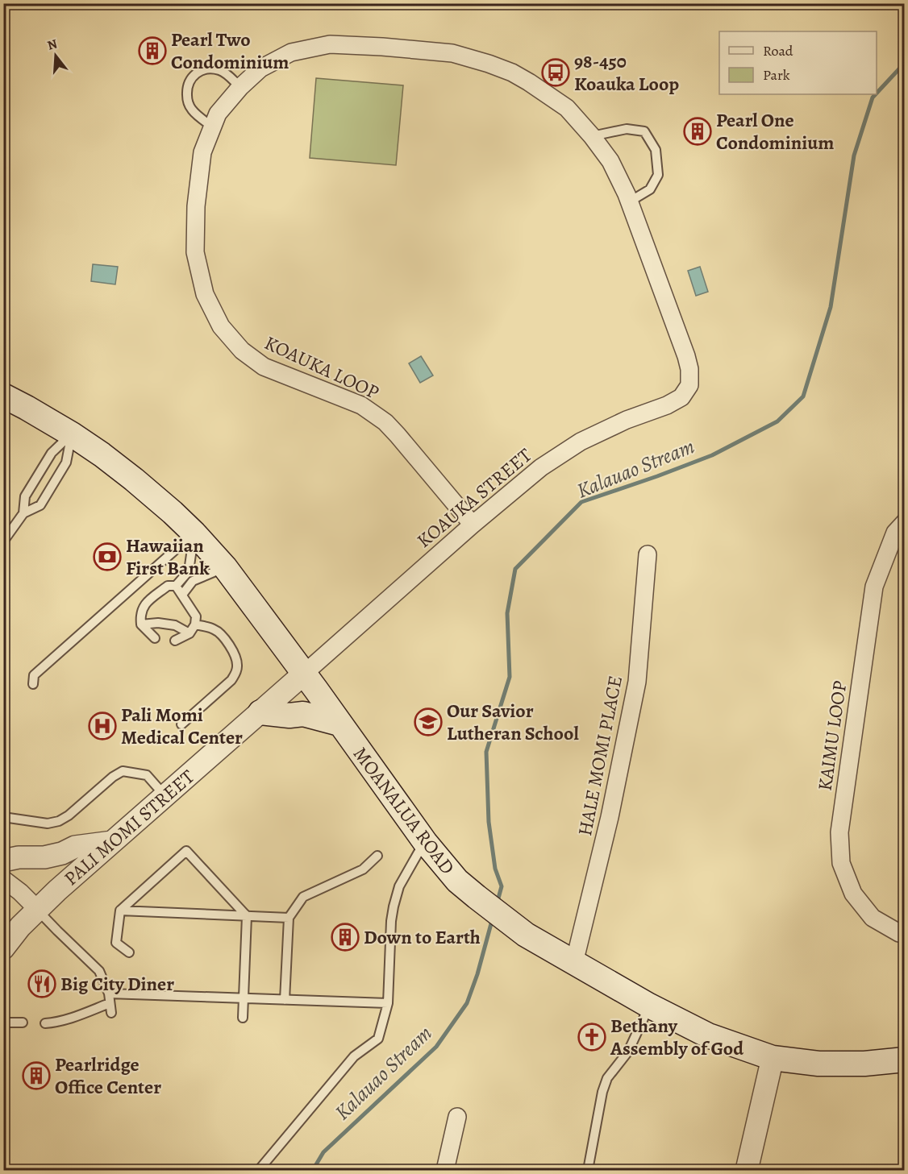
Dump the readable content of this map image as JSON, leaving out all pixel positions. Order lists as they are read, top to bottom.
{
  "streets": {
    "main road": ["MOANALUA ROAD"],
    "street": [
      "KOAUKA LOOP",
      "KOAUKA STREET",
      "KAIMU LOOP",
      "HALE MOMI PLACE",
      "PALI MOMI STREET"
    ]
  },
  "crossings": [
    ["KOAUKA LOOP", "KOAUKA STREET"],
    ["KOAUKA STREET", "MOANALUA ROAD"],
    ["KOAUKA STREET", "PALI MOMI STREET"],
    ["HALE MOMI PLACE", "MOANALUA ROAD"],
    ["MOANALUA ROAD", "PALI MOMI STREET"]
  ],
  "water": ["Kalauao Stream"],
  "places": {
    "building": [
      "Pearl Two Condominium",
      "Pearl One Condominium",
      "Down to Earth",
      "Pearlridge Office Center"
    ],
    "bus stop": ["98-450 Koauka Loop"],
    "bank": ["Hawaiian First Bank"],
    "school or university": ["Our Savior Lutheran School"],
    "hospital": ["Pali Momi Medical Center"],
    "restaurant": ["Big City Diner"],
    "church": ["Bethany Assembly of God"]
  },
  "legend": ["Road", "Park"],
  "north": "top"
}
